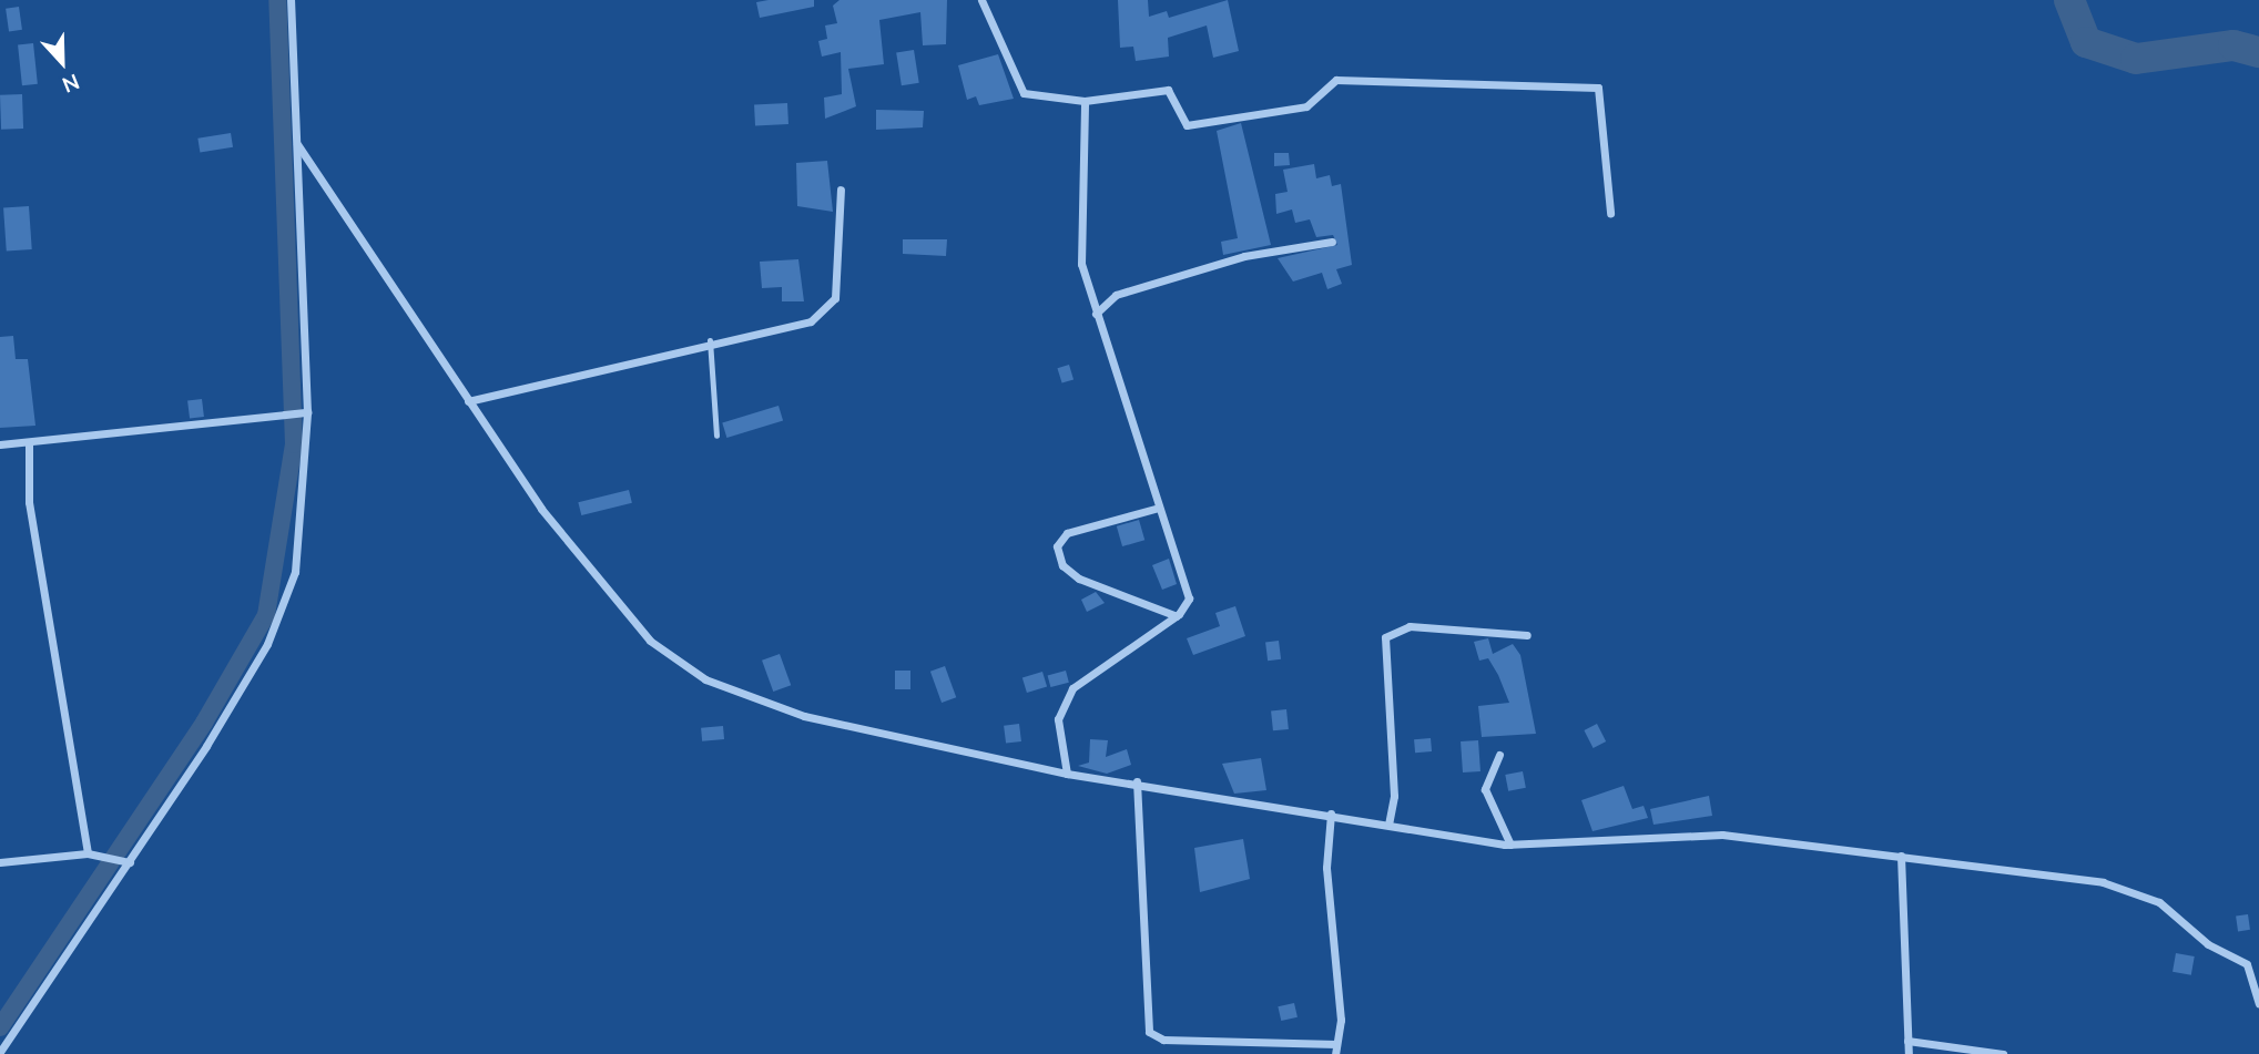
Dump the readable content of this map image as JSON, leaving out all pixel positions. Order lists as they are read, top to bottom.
{
  "north": "bottom"
}
